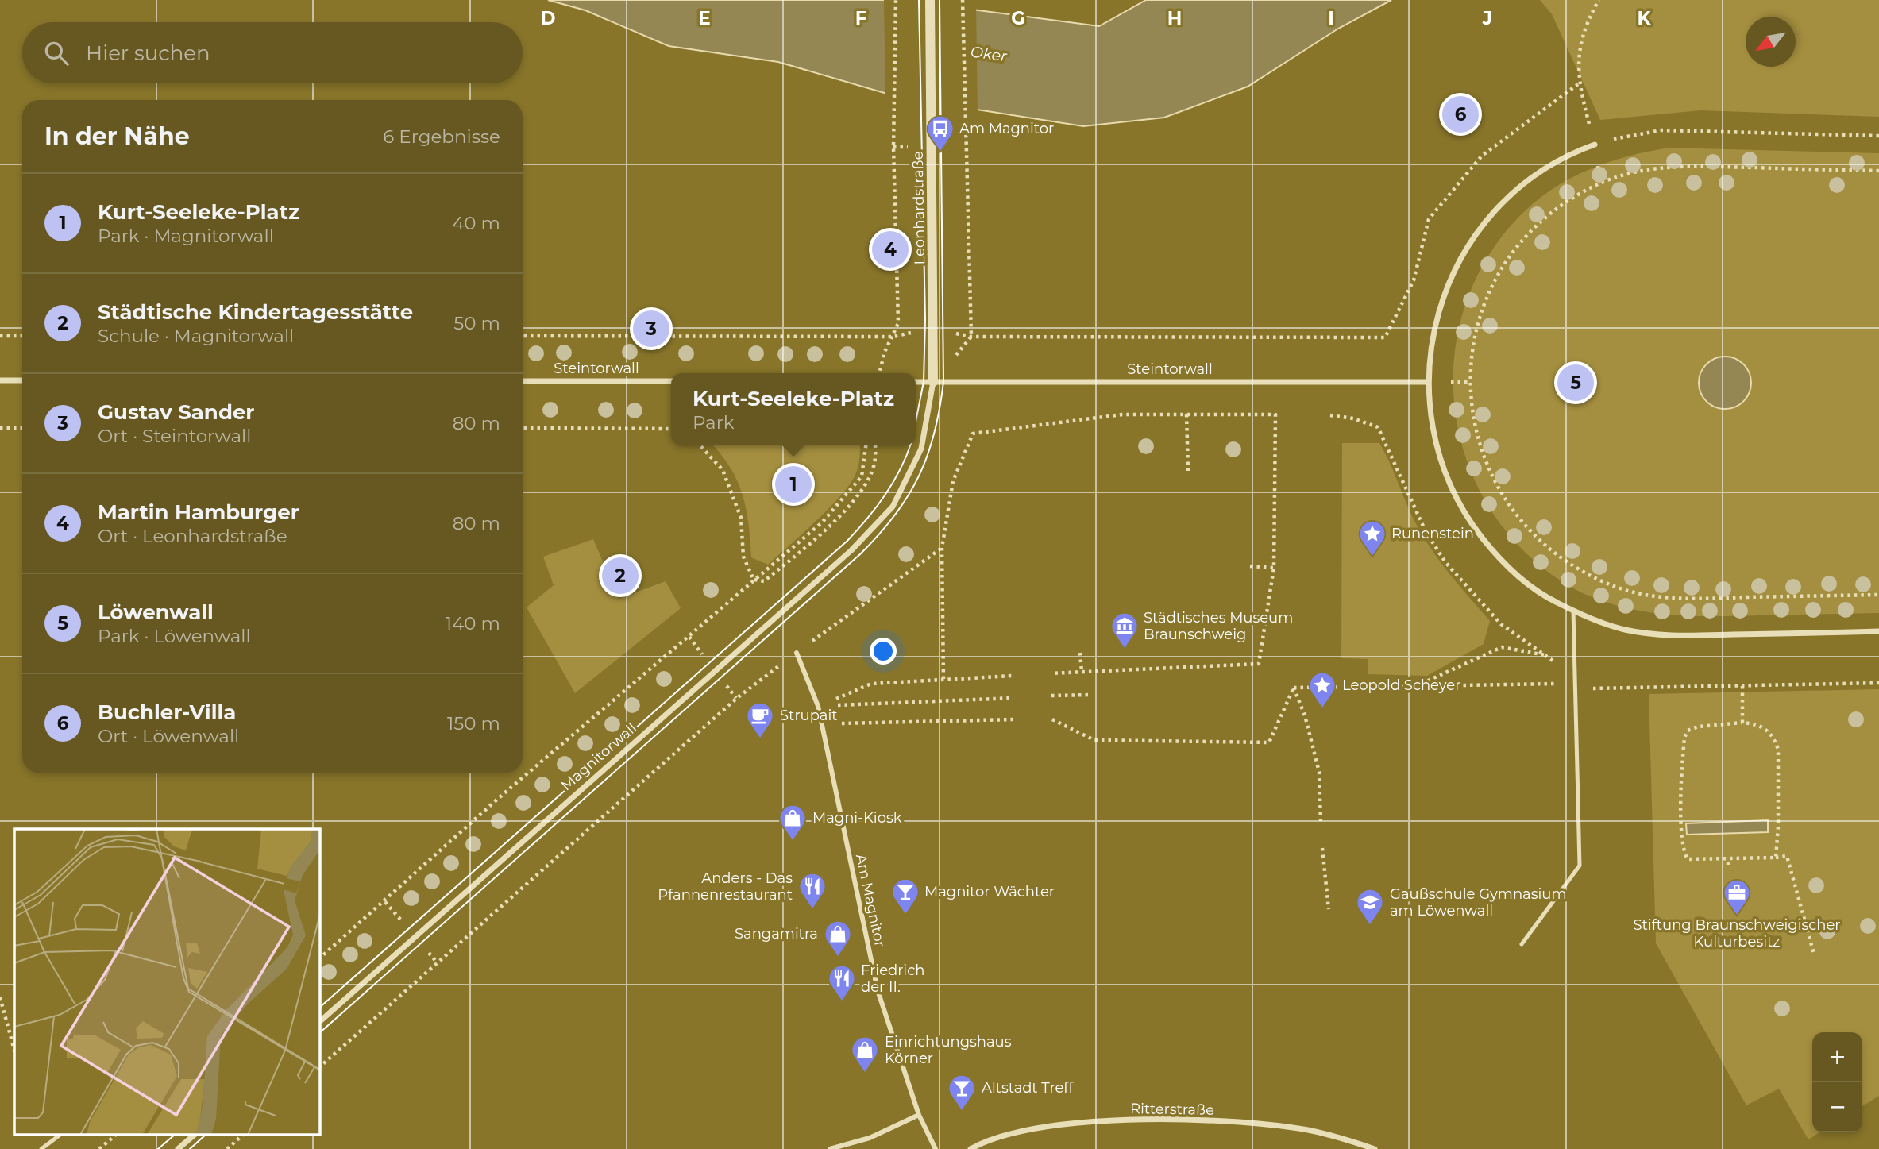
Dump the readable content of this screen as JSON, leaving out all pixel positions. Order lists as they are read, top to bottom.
{
  "streets": {
    "street": [
      "Leonhardstraße",
      "Steintorwall",
      "Magnitorwall",
      "Am Magnitor",
      "Ritterstraße"
    ]
  },
  "crossings": [
    ["Leonhardstraße", "Steintorwall"],
    ["Leonhardstraße", "Magnitorwall"],
    ["Steintorwall", "Magnitorwall"]
  ],
  "water": ["Oker"],
  "places": {
    "bus stop": ["Am Magnitor"],
    "place": ["Runenstein", "Leopold Scheyer"],
    "museum": ["Städtisches Museum Braunschweig"],
    "cafe": ["Strupait"],
    "shop": ["Magni-Kiosk", "Sangamitra", "Einrichtungshaus Körner"],
    "restaurant": ["Anders - Das Pfannenrestaurant", "Friedrich der II."],
    "bar": ["Magnitor Wächter", "Altstadt Treff"],
    "office": ["Stiftung Braunschweigischer Kulturbesitz"],
    "school or university": ["Gaußschule Gymnasium am Löwenwall"]
  },
  "north": "bottom left",
  "page": {
    "search": "Hier suchen",
    "pins": [
      "6",
      "4",
      "3",
      "5",
      "1",
      "2"
    ],
    "heading": ["In der Nähe", "6 Ergebnisse"],
    "list": [
      {
        "mark": "1",
        "name": "Kurt-Seeleke-Platz",
        "note": "Park · Magnitorwall",
        "value": "40 m"
      },
      {
        "mark": "2",
        "name": "Städtische Kindertagesstätte",
        "note": "Schule · Magnitorwall",
        "value": "50 m"
      },
      {
        "mark": "3",
        "name": "Gustav Sander",
        "note": "Ort · Steintorwall",
        "value": "80 m"
      },
      {
        "mark": "4",
        "name": "Martin Hamburger",
        "note": "Ort · Leonhardstraße",
        "value": "80 m"
      },
      {
        "mark": "5",
        "name": "Löwenwall",
        "note": "Park · Löwenwall",
        "value": "140 m"
      },
      {
        "mark": "6",
        "name": "Buchler-Villa",
        "note": "Ort · Löwenwall",
        "value": "150 m"
      }
    ],
    "popup": ["Kurt-Seeleke-Platz", "Park"],
    "map_buttons": ["+", "−"]
  },
  "grid": {
    "columns": [
      "D",
      "E",
      "F",
      "G",
      "H",
      "I",
      "J",
      "K"
    ]
  }
}
